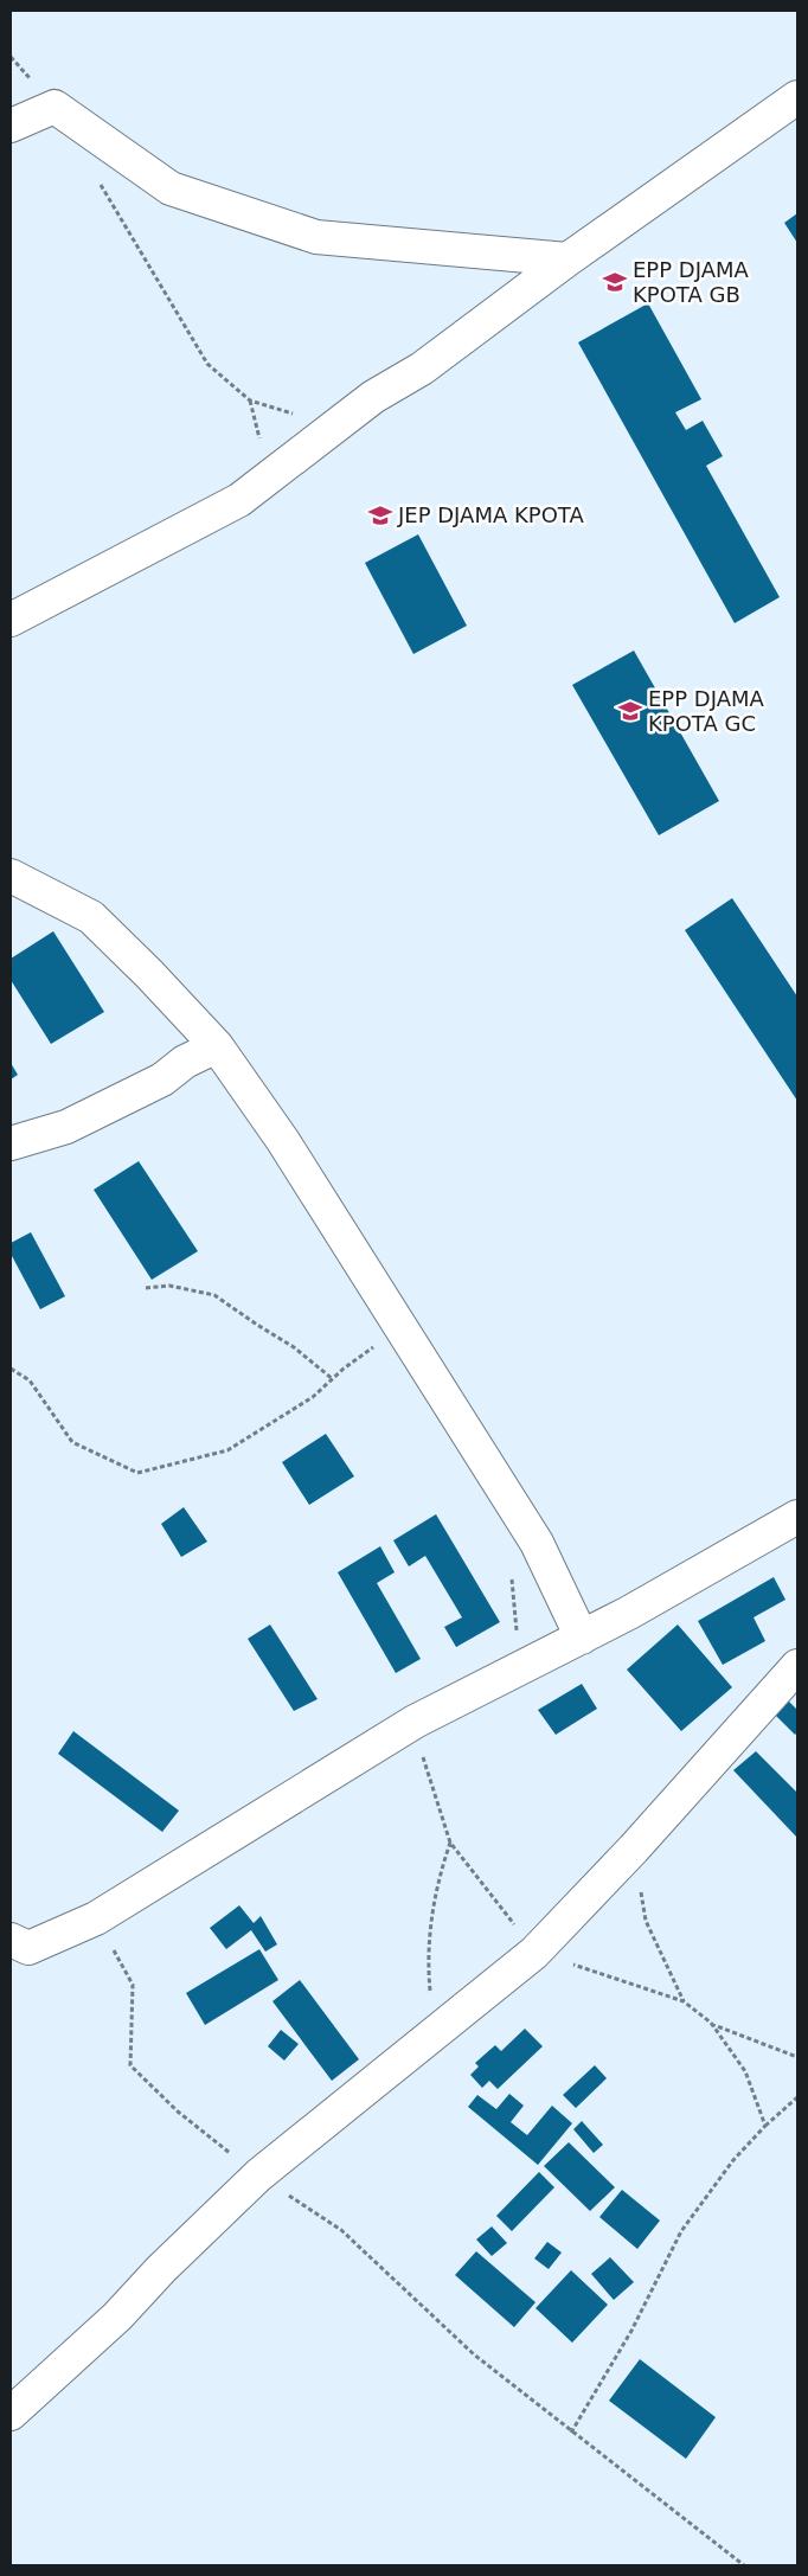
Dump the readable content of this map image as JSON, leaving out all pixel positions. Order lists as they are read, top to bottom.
{
  "places": {
    "school or university": ["EPP DJAMA KPOTA GB", "JEP DJAMA KPOTA", "EPP DJAMA KPOTA GC"]
  }
}
